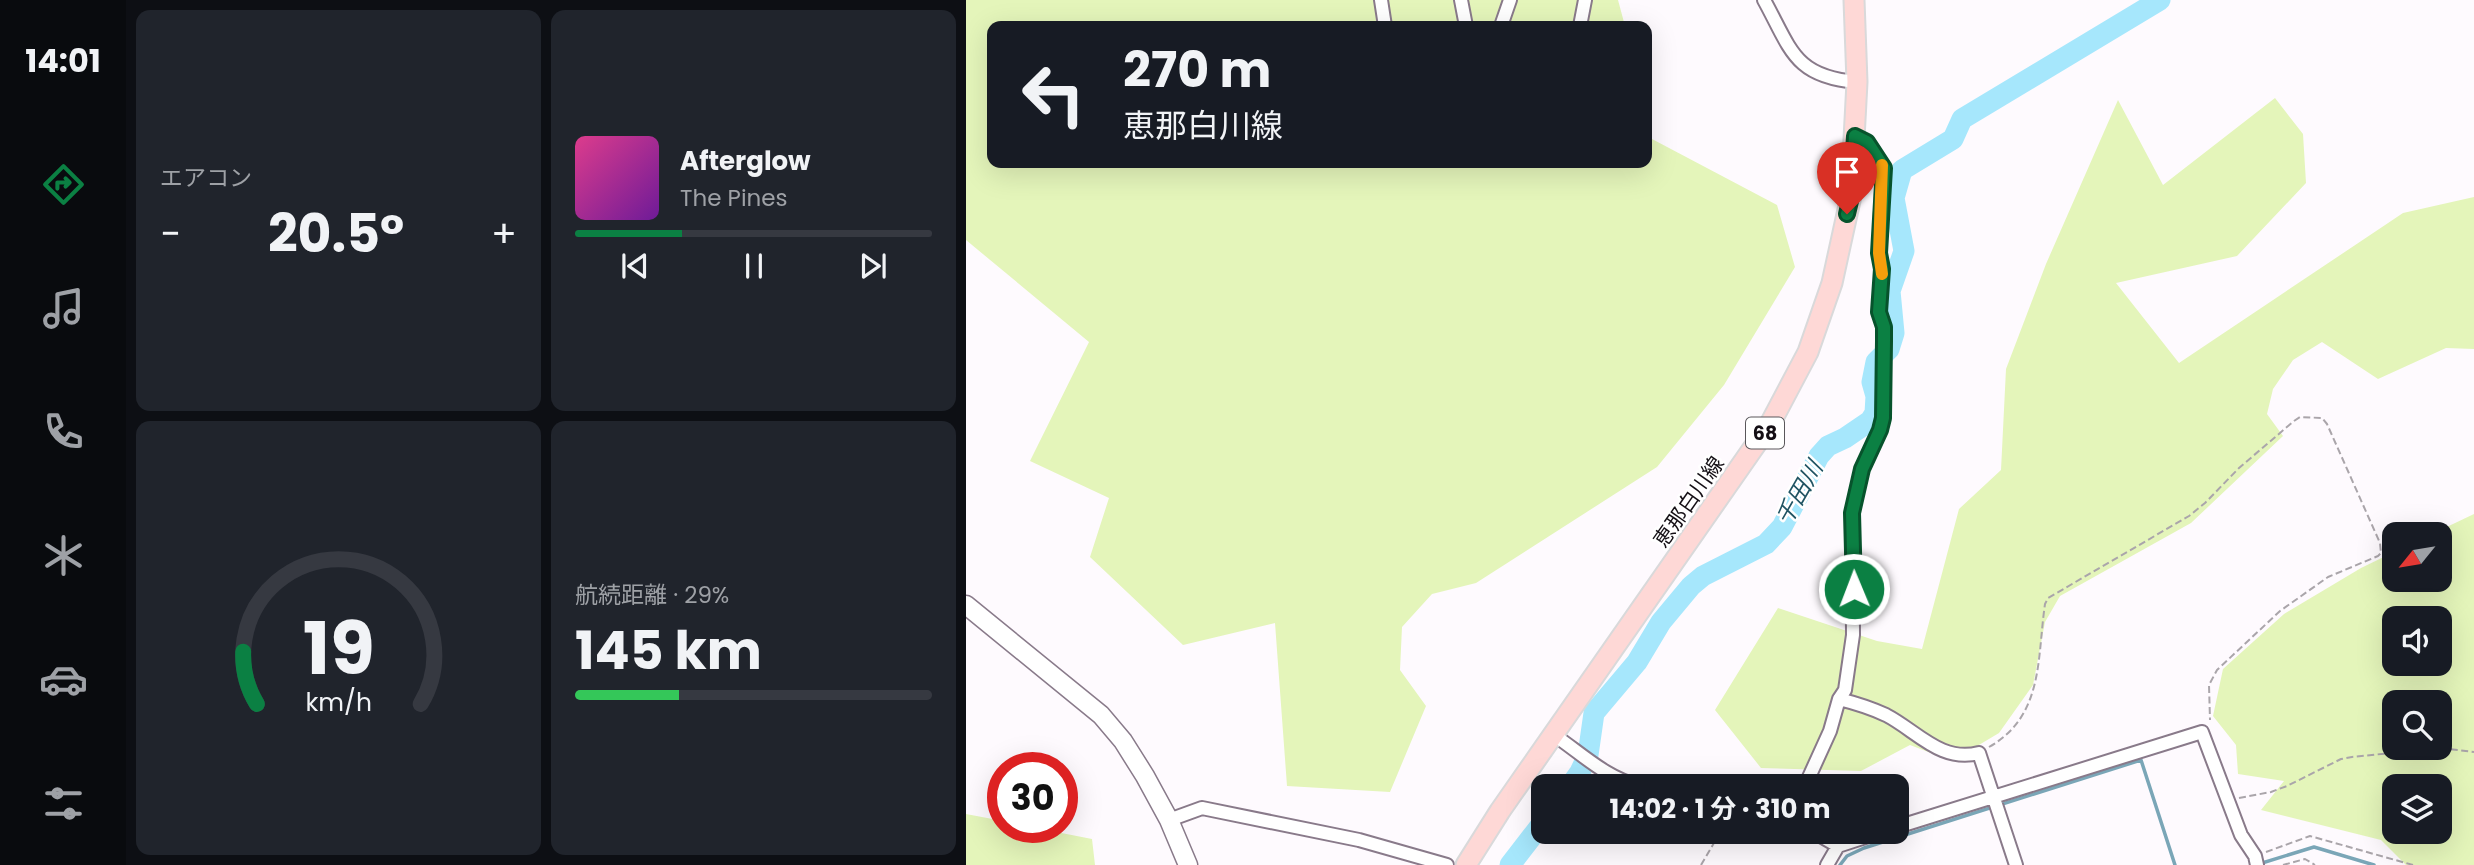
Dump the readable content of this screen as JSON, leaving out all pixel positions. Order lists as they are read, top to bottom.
{
  "streets": {
    "main road": ["68", "恵那白川線"]
  },
  "water": ["千田川"],
  "north": "bottom left",
  "page": {
    "tabs": "14:01",
    "tile": [
      "エアコン",
      ["航続距離 · 29%", "145 km"]
    ],
    "turn": ["270 m", "恵那白川線"],
    "song": ["Afterglow", "The Pines"],
    "heat": ["−", "20.5°", "+"],
    "limit": "30",
    "trip": "14:02 · 1 分 · 310 m",
    "gauge": ["19", "km/h"]
  }
}
